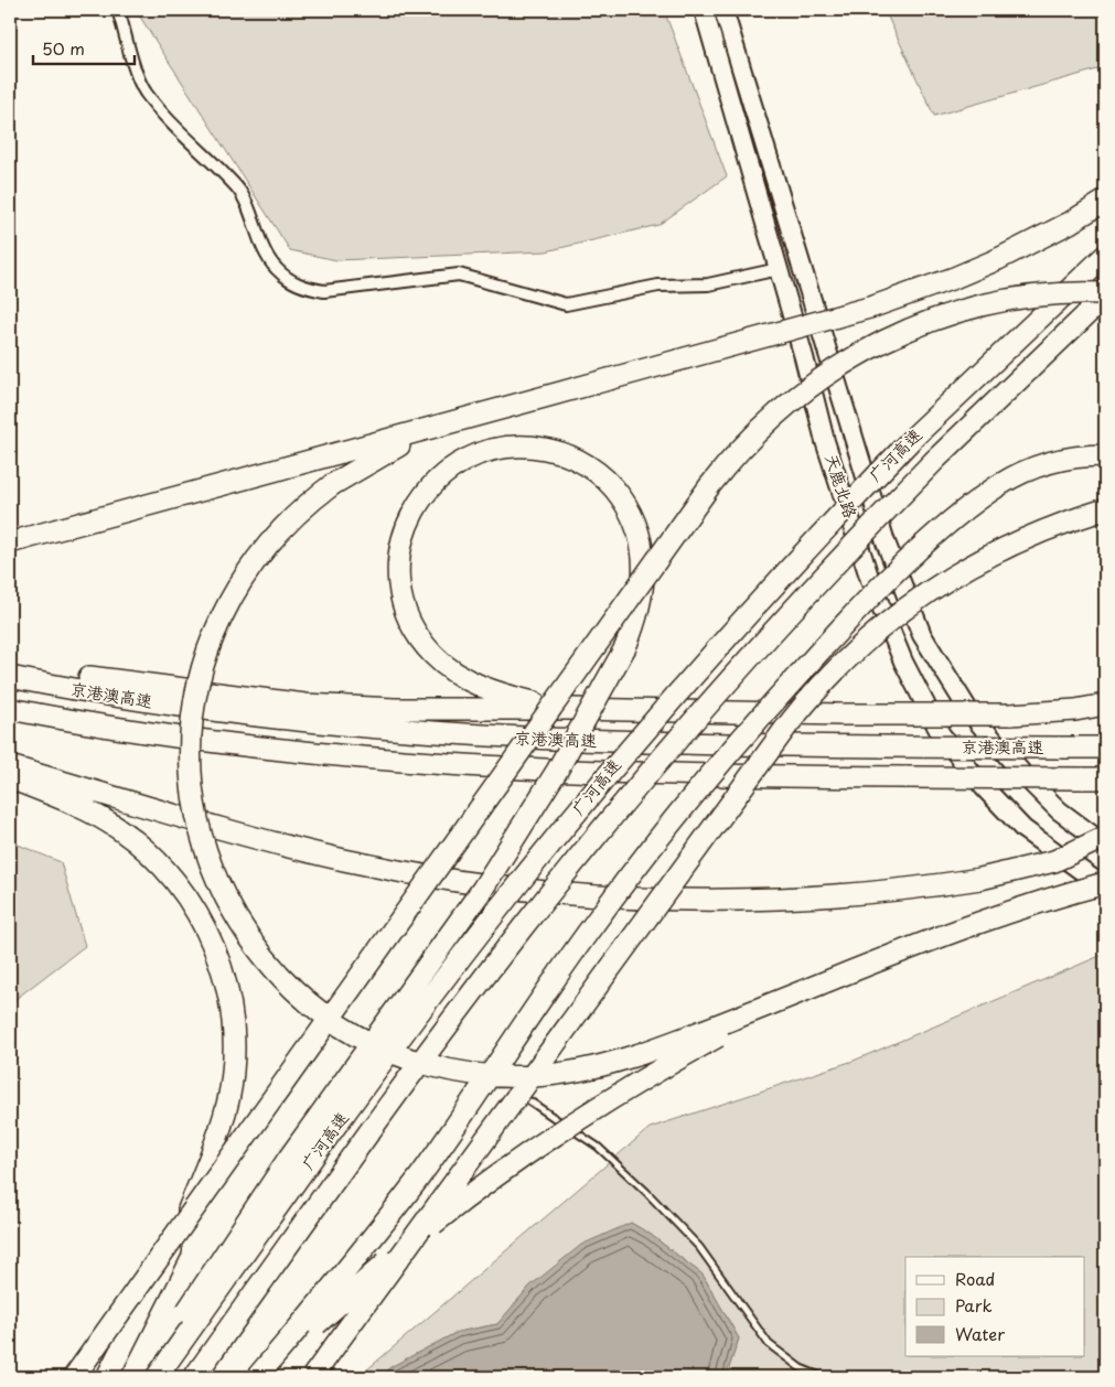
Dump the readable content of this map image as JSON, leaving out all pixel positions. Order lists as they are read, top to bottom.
{
  "streets": {
    "highway": ["广河高速", "京港澳高速"],
    "main road": ["天鹿北路"]
  },
  "legend": ["Road", "Park", "Water"],
  "scale_bar": "50 m"
}
